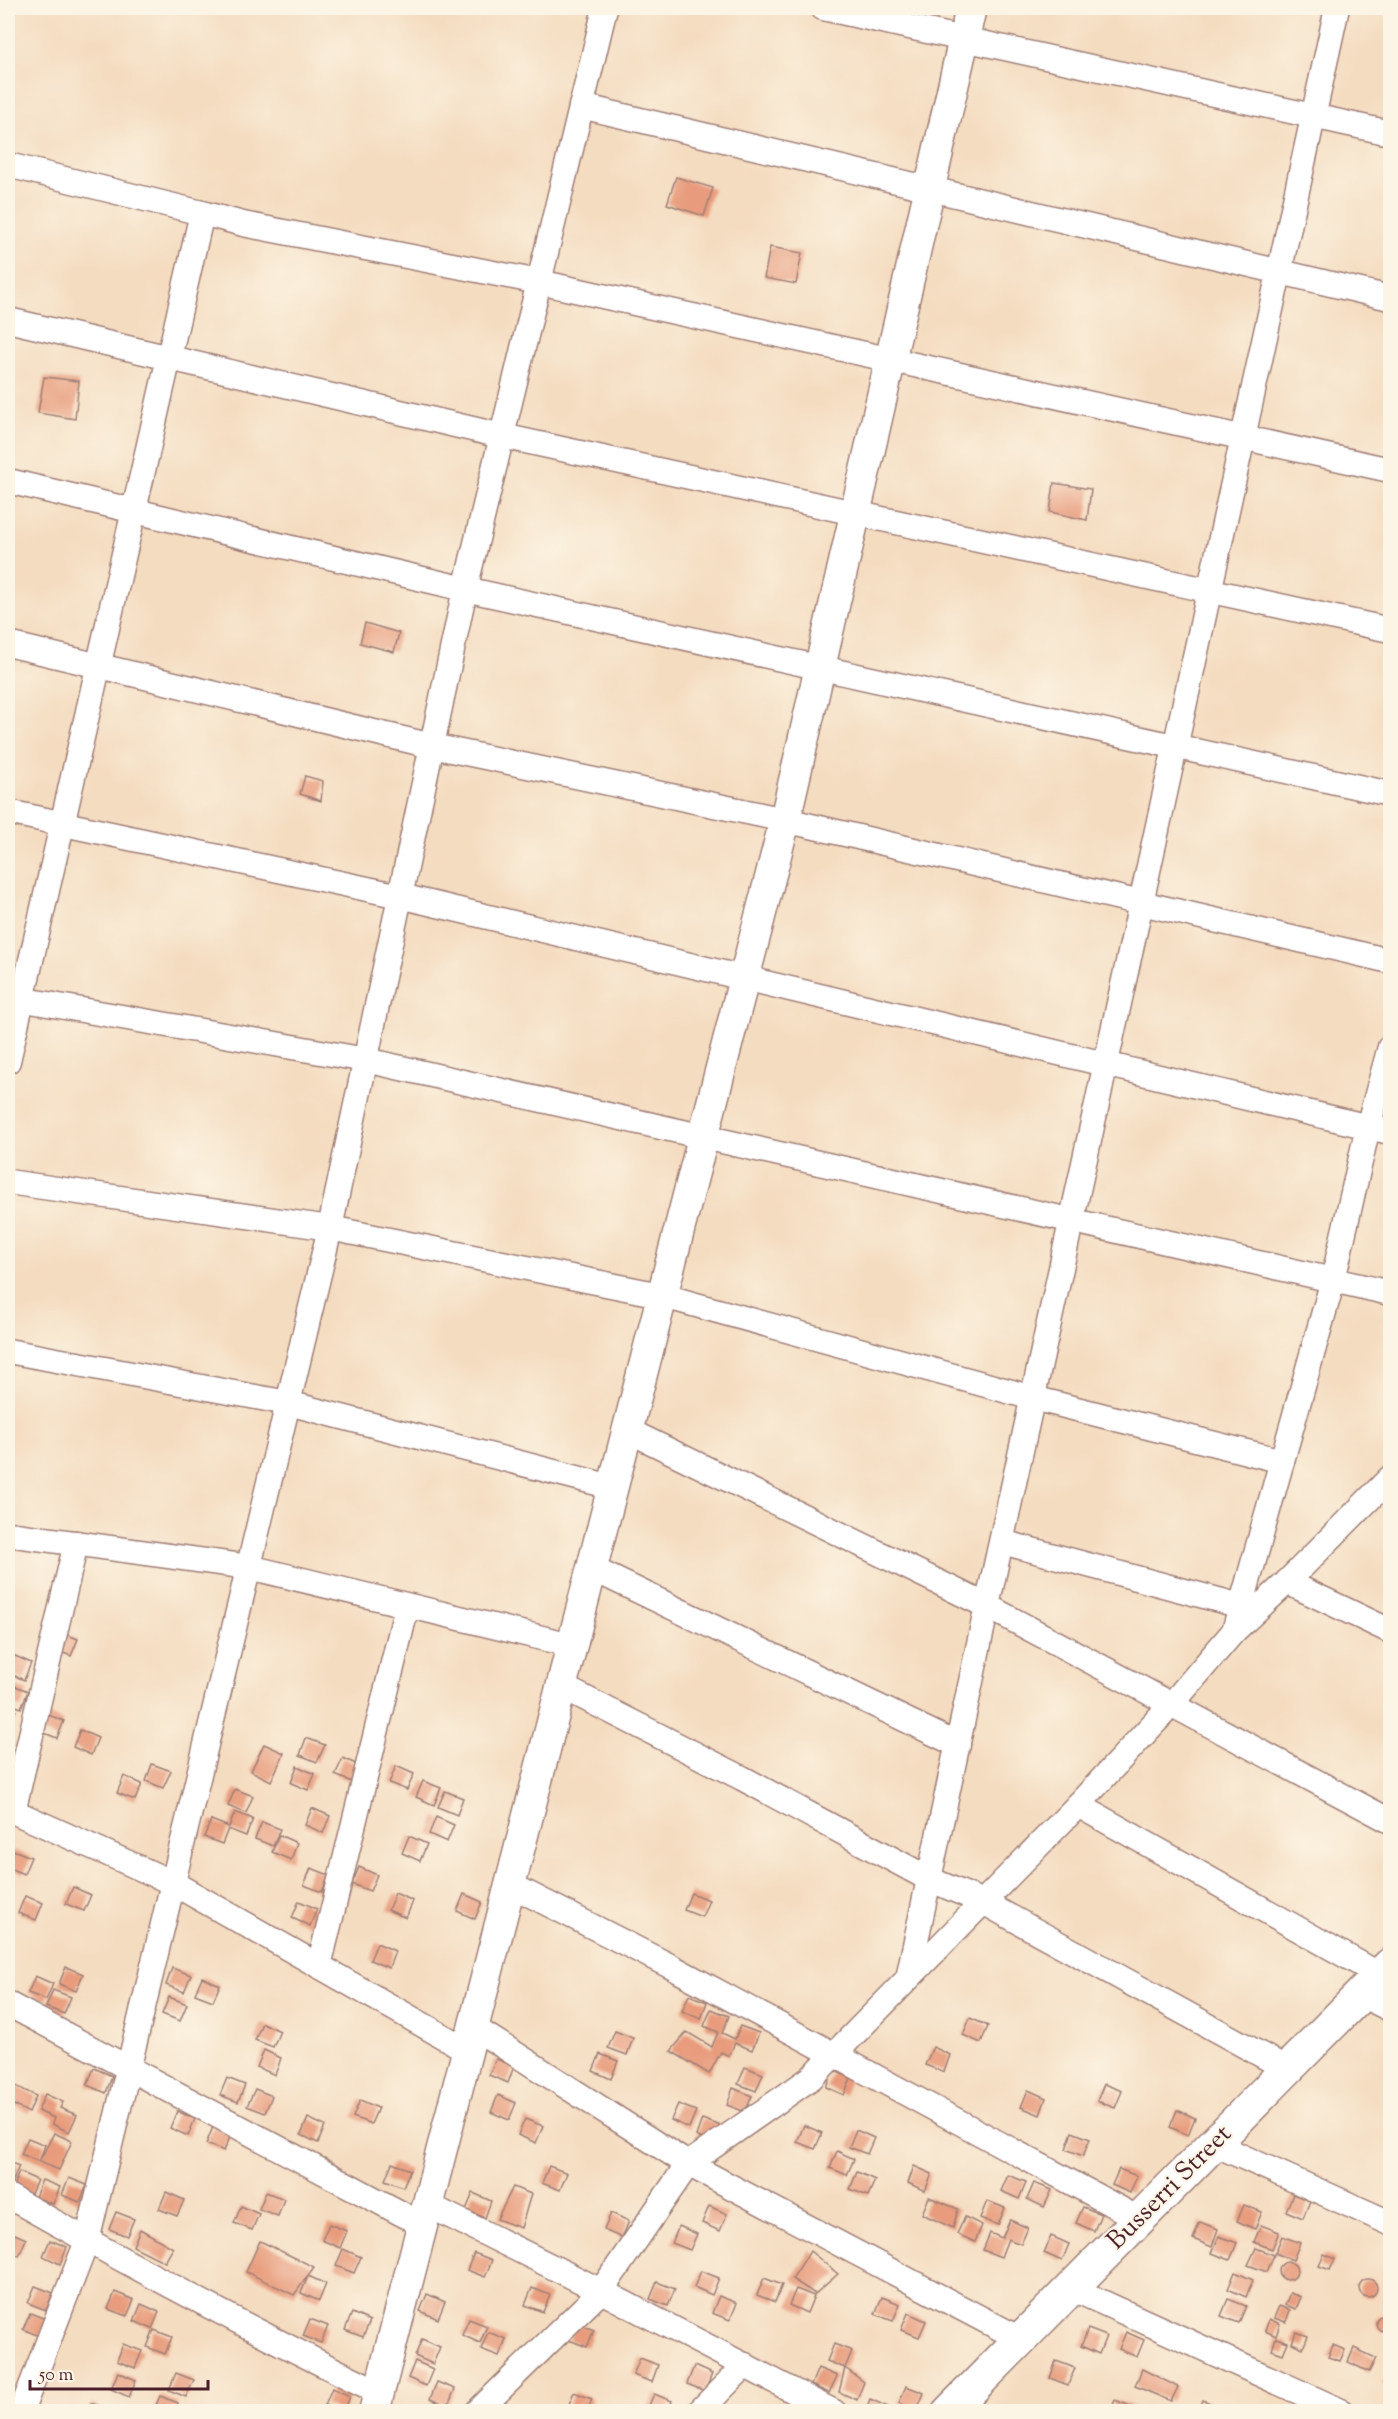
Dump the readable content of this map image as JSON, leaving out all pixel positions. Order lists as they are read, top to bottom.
{
  "streets": {
    "main road": ["Busserri Street"]
  },
  "scale_bar": "50 m"
}
